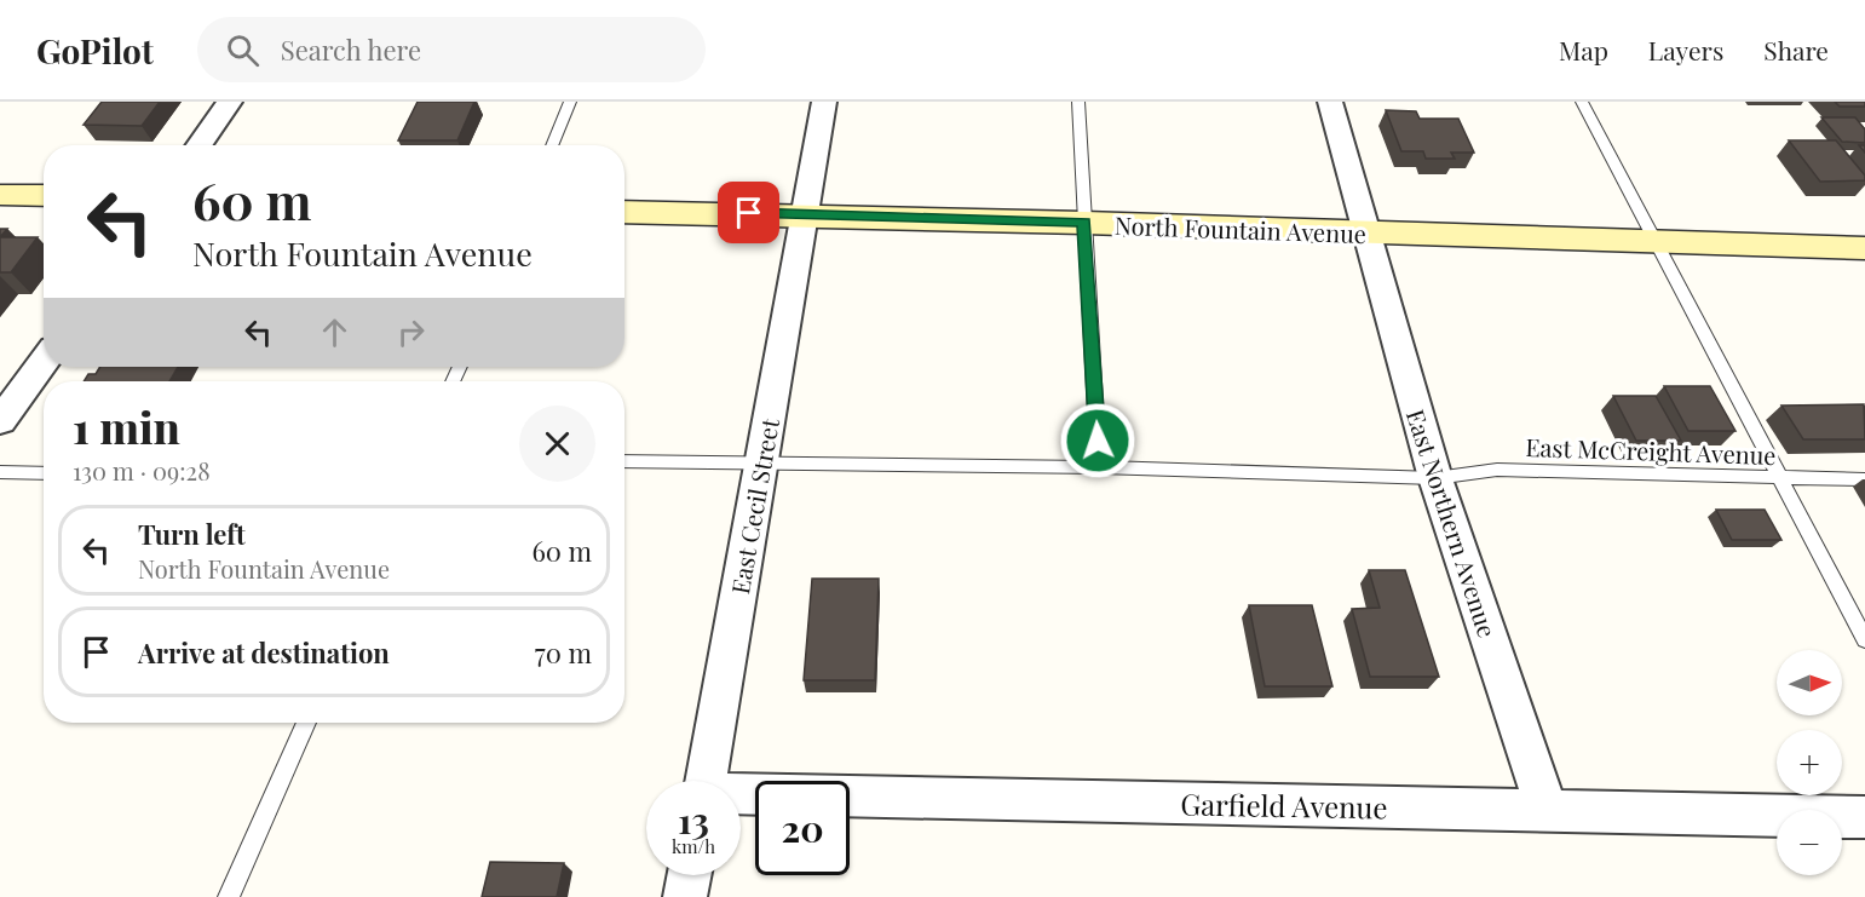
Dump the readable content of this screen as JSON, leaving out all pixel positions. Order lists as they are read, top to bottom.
{
  "streets": {
    "street": [
      "North Fountain Avenue",
      "East Cecil Street",
      "East Northern Avenue",
      "Garfield Avenue"
    ],
    "lane": ["East McCreight Avenue"]
  },
  "crossings": [
    ["North Fountain Avenue", "East Cecil Street"],
    ["North Fountain Avenue", "East Northern Avenue"],
    ["East McCreight Avenue", "East Cecil Street"],
    ["East McCreight Avenue", "East Northern Avenue"],
    ["East Northern Avenue", "Garfield Avenue"]
  ],
  "north": "right",
  "page": {
    "header": "GoPilot",
    "search": "Search here",
    "nav": ["Map", "Layers", "Share"],
    "turn": ["60 m", "North Fountain Avenue"],
    "heading": ["1 min", "130 m · 09:28"],
    "list": [
      {
        "name": "Turn left",
        "note": "North Fountain Avenue",
        "value": "60 m"
      },
      {
        "name": "Arrive at destination",
        "value": "70 m"
      }
    ],
    "map_buttons": ["+", "−"],
    "speed": "13 km/h",
    "limit": "20"
  }
}
